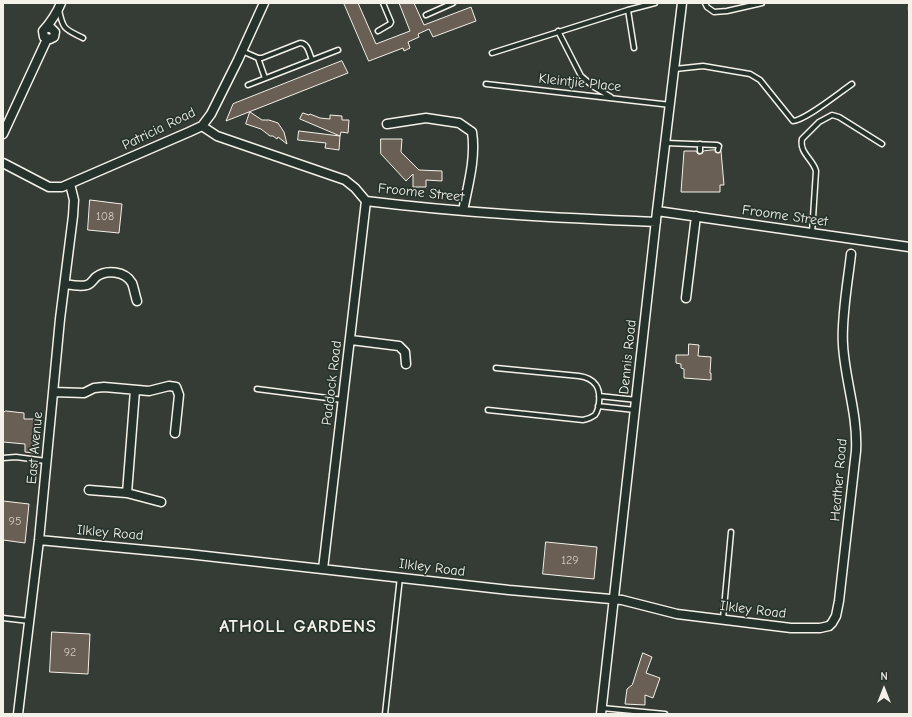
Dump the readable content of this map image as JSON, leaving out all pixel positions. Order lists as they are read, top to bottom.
{
  "streets": {
    "street": [
      "Patricia Road",
      "Froome Street",
      "Dennis Road",
      "Paddock Road",
      "East Avenue",
      "Heather Road",
      "Ilkley Road"
    ],
    "lane": ["Kleintjie Place"]
  },
  "crossings": [
    ["Kleintjie Place", "Dennis Road"],
    ["Patricia Road", "Froome Street"],
    ["Patricia Road", "East Avenue"],
    ["Froome Street", "Dennis Road"],
    ["Froome Street", "Paddock Road"],
    ["Dennis Road", "Ilkley Road"],
    ["Paddock Road", "Ilkley Road"],
    ["East Avenue", "Ilkley Road"],
    ["Heather Road", "Ilkley Road"]
  ],
  "districts": ["ATHOLL GARDENS"],
  "house_numbers": [
    "108",
    "95",
    "129",
    "92"
  ],
  "north": "top"
}
